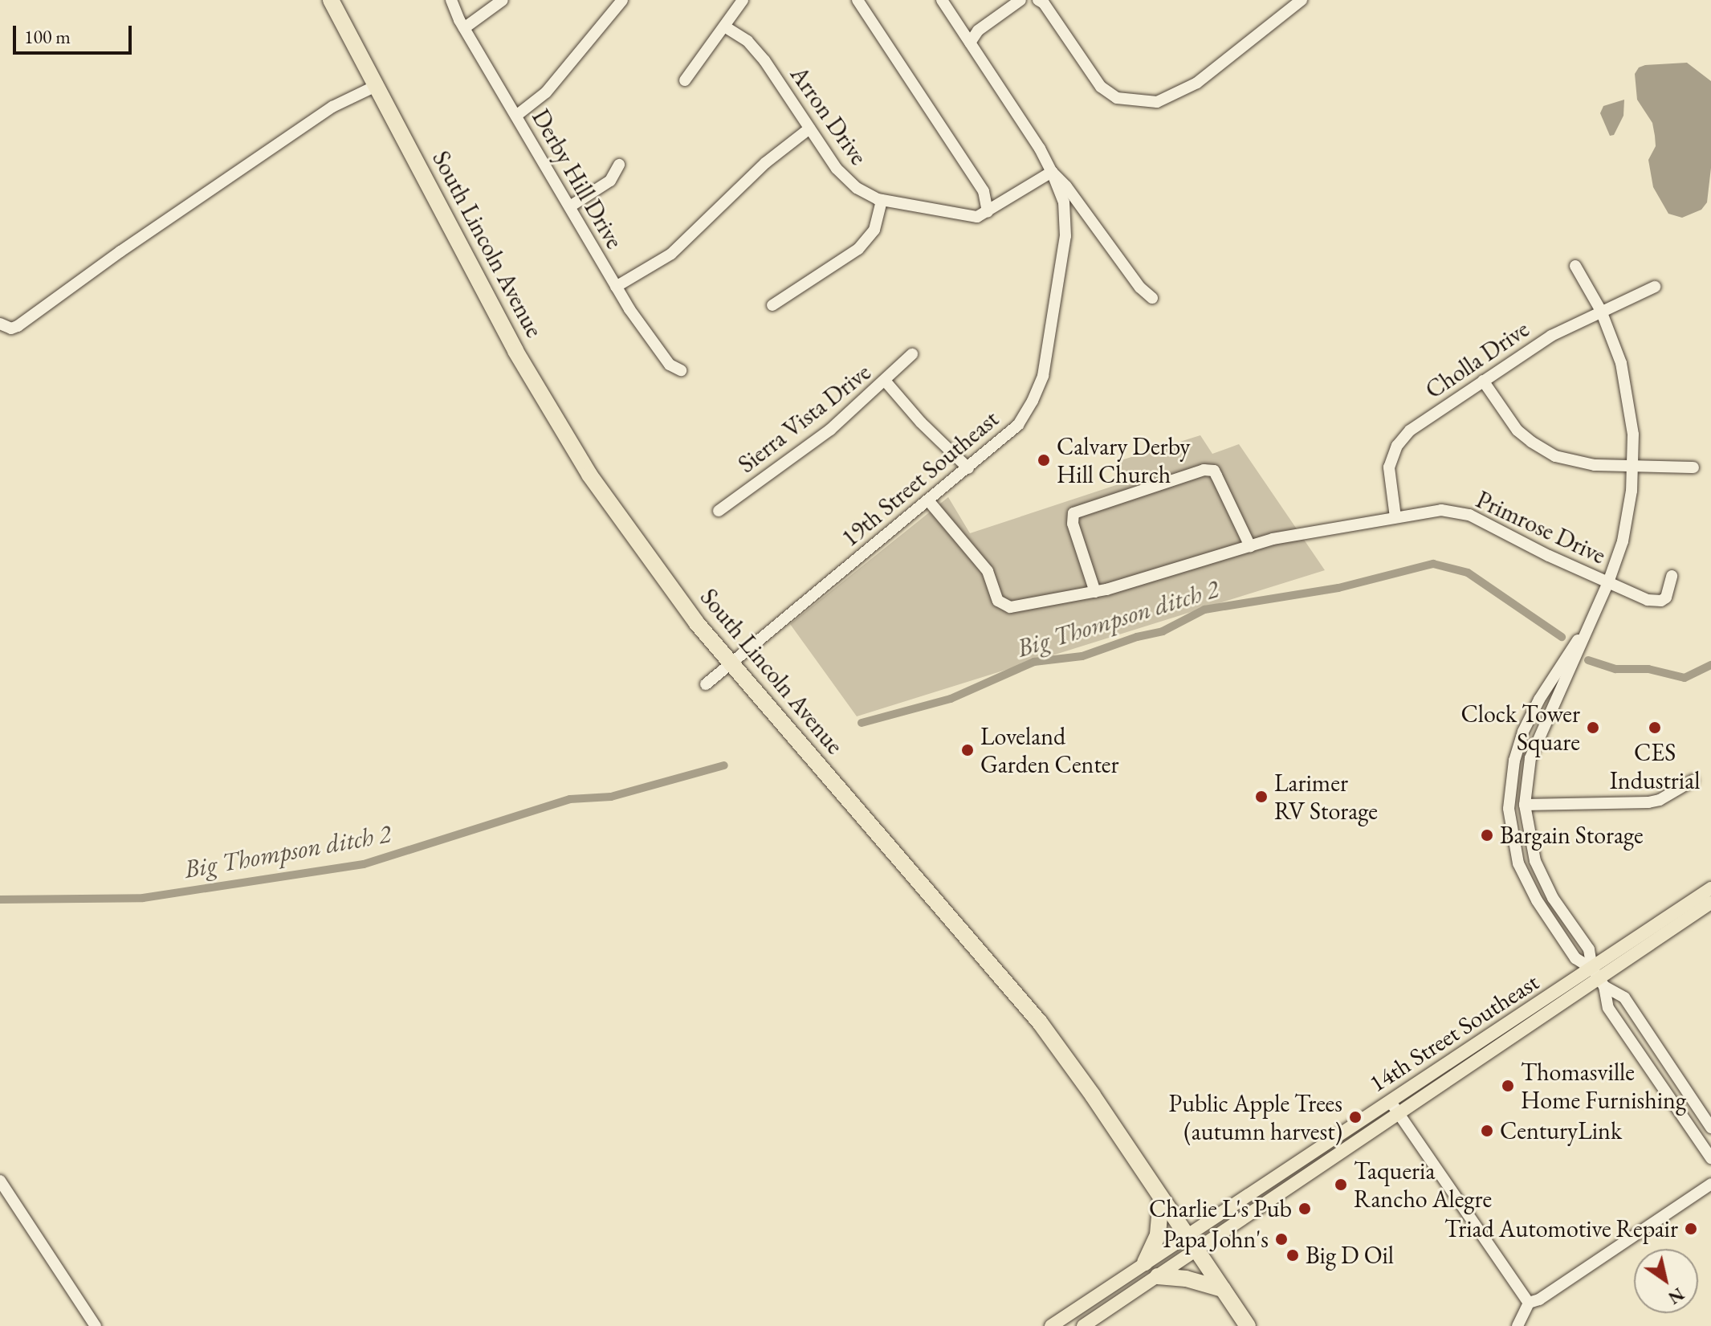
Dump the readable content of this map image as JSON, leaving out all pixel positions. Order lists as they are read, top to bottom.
{
  "streets": {
    "highway": ["South Lincoln Avenue"],
    "main road": ["14th Street Southeast"],
    "street": [
      "Arron Drive",
      "Derby Hill Drive",
      "Cholla Drive",
      "Sierra Vista Drive",
      "19th Street Southeast",
      "Primrose Drive"
    ]
  },
  "crossings": [
    ["Arron Drive", "19th Street Southeast"],
    ["South Lincoln Avenue", "19th Street Southeast"],
    ["South Lincoln Avenue", "14th Street Southeast"],
    ["Cholla Drive", "Primrose Drive"],
    ["19th Street Southeast", "Primrose Drive"]
  ],
  "water": ["Big Thompson ditch 2"],
  "places": [
    "Calvary Derby Hill Church",
    "Clock Tower Square",
    "CES Industrial",
    "Loveland Garden Center",
    "Larimer RV Storage",
    "Bargain Storage",
    "Thomasville Home Furnishing",
    "Public Apple Trees (autumn harvest)",
    "CenturyLink",
    "Taqueria Rancho Alegre",
    "Charlie L's Pub",
    "Triad Automotive Repair",
    "Papa John's",
    "Big D Oil"
  ],
  "scale_bar": "100 m",
  "north": "bottom right"
}
